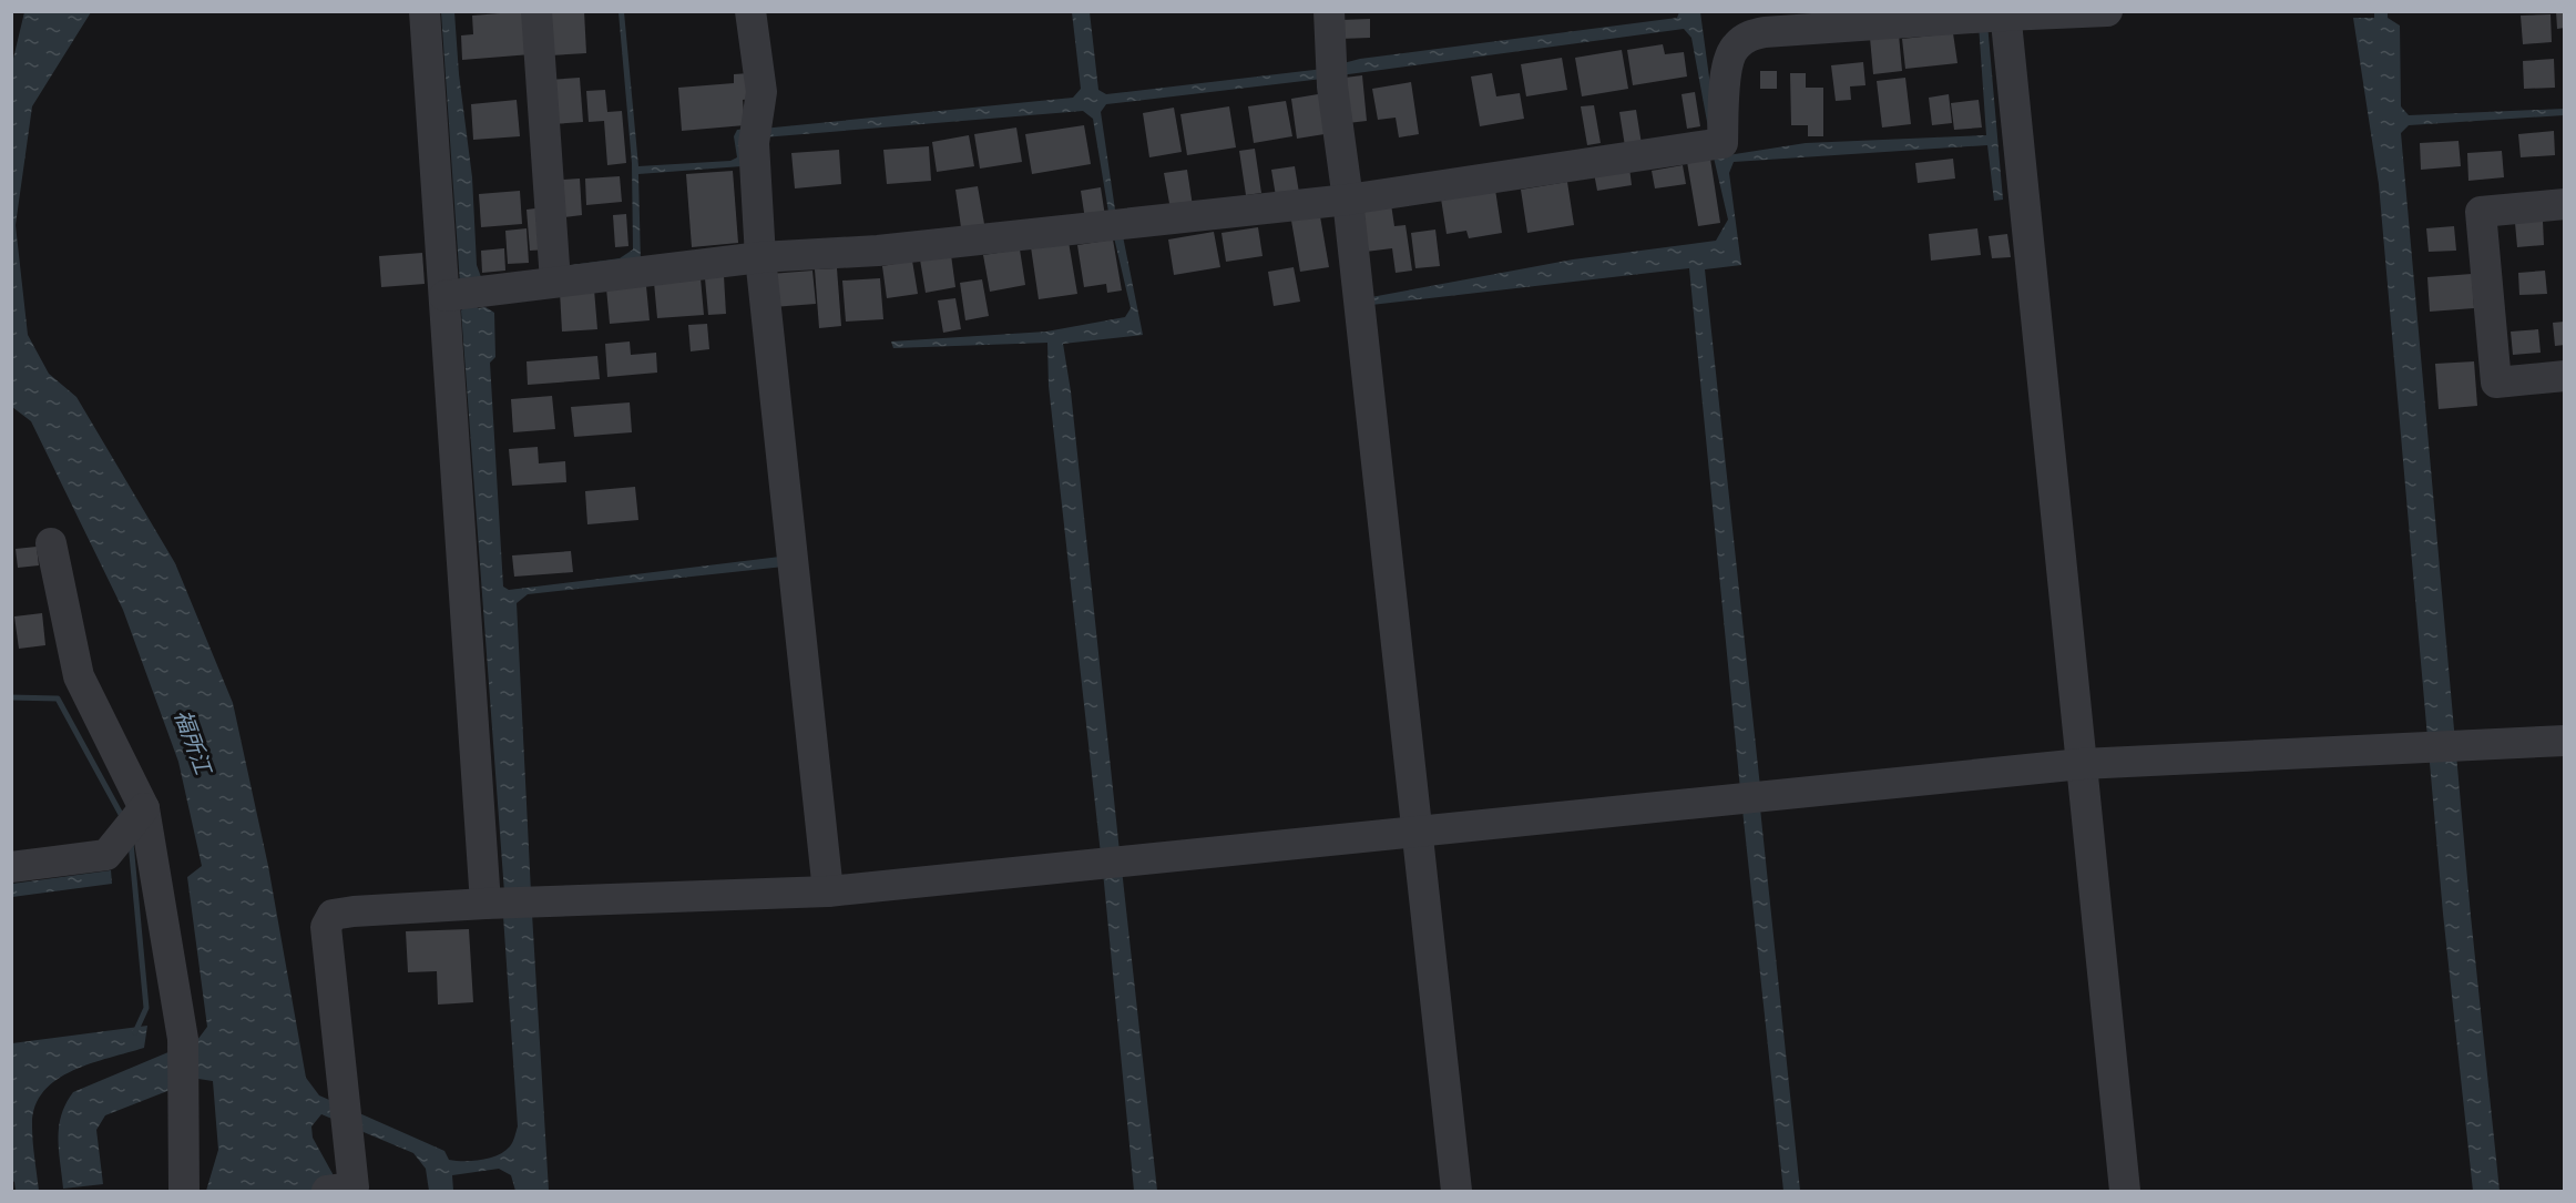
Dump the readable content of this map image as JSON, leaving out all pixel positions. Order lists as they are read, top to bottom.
{
  "water": ["福所江"]
}
